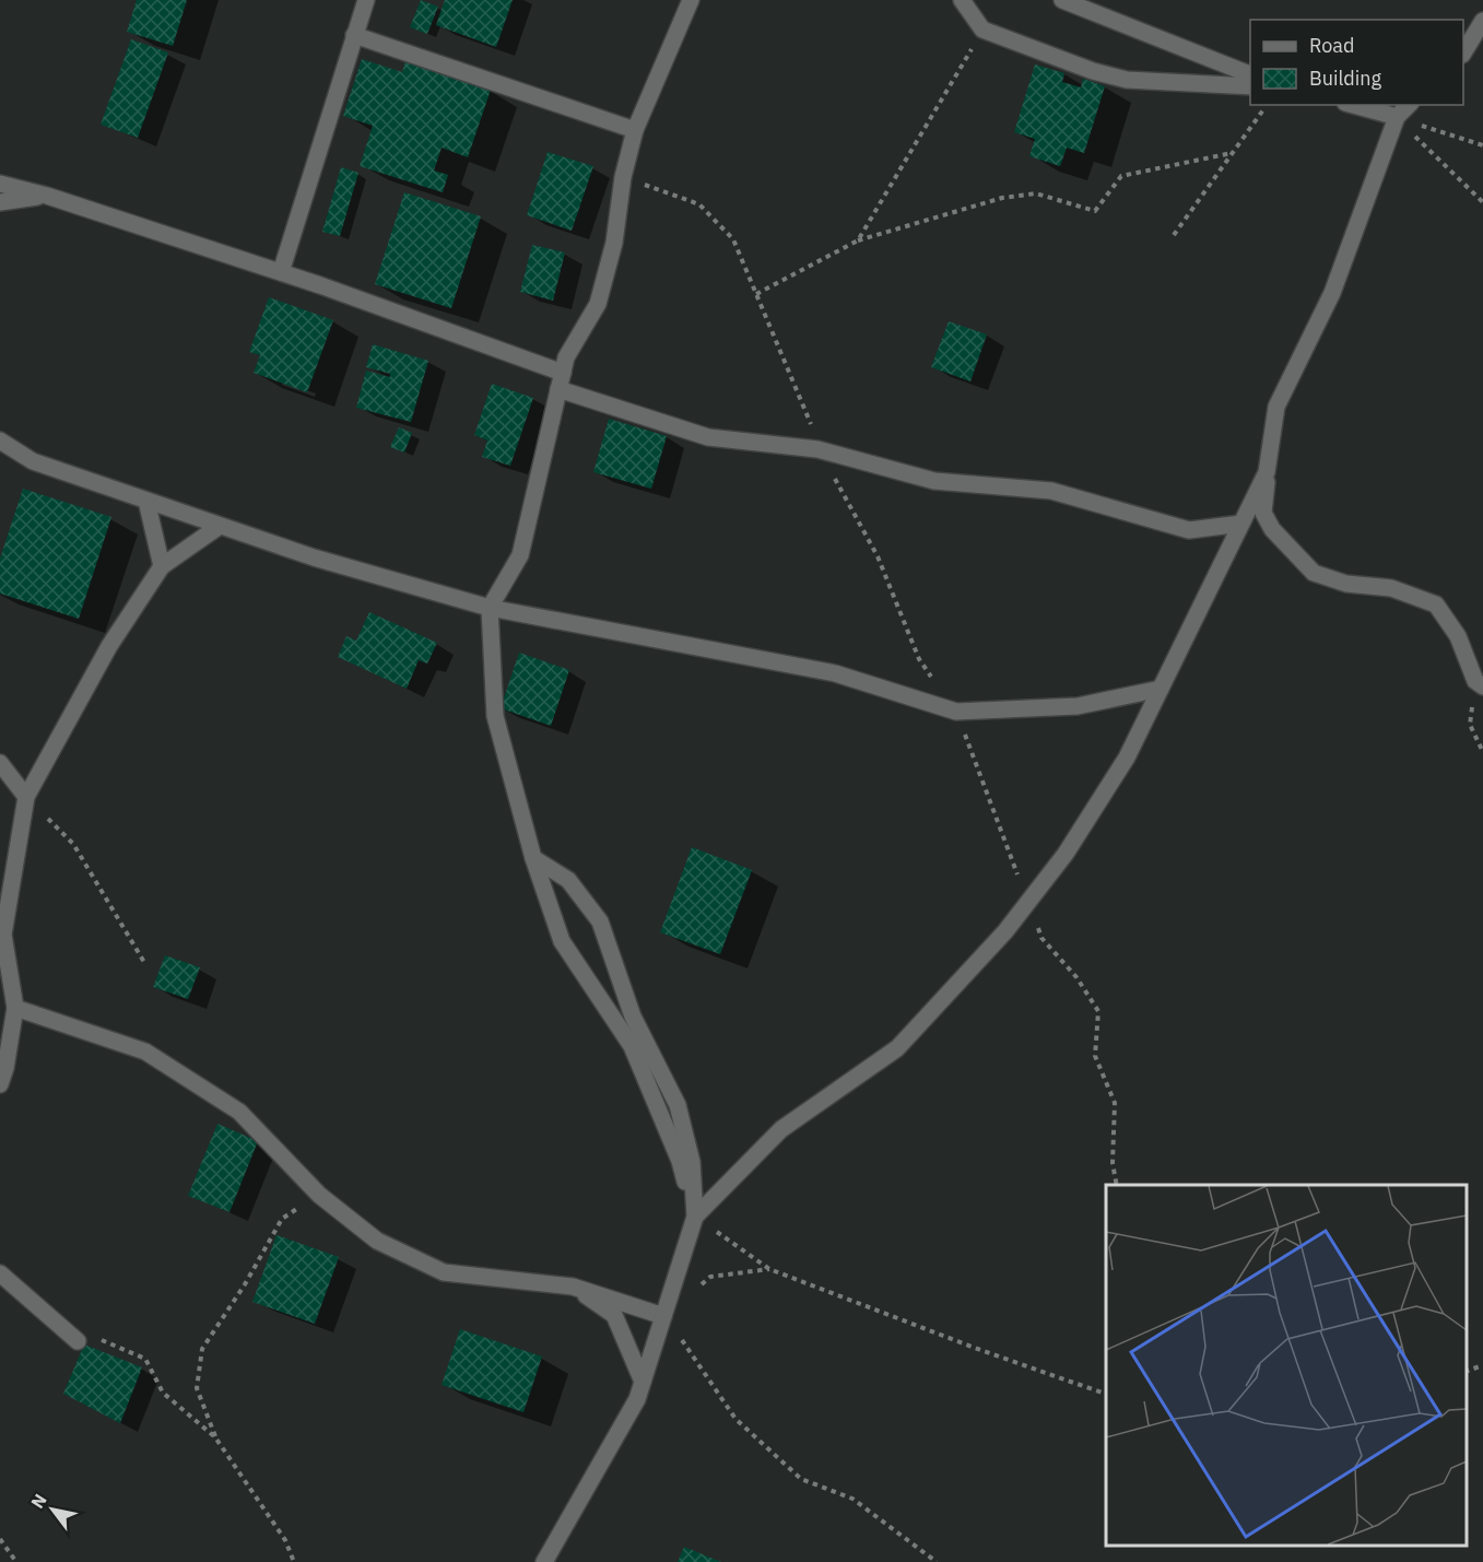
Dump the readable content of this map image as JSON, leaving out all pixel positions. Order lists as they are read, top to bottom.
{
  "legend": ["Road", "Building"],
  "north": "top left"
}
